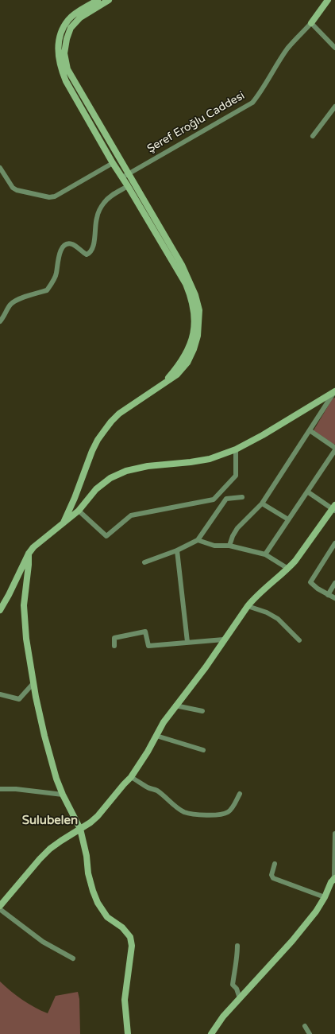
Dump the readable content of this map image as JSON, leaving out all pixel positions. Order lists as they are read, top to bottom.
{
  "streets": {
    "street": ["Şeref Eroğlu Caddesi"]
  },
  "districts": ["Sulubelen"]
}
